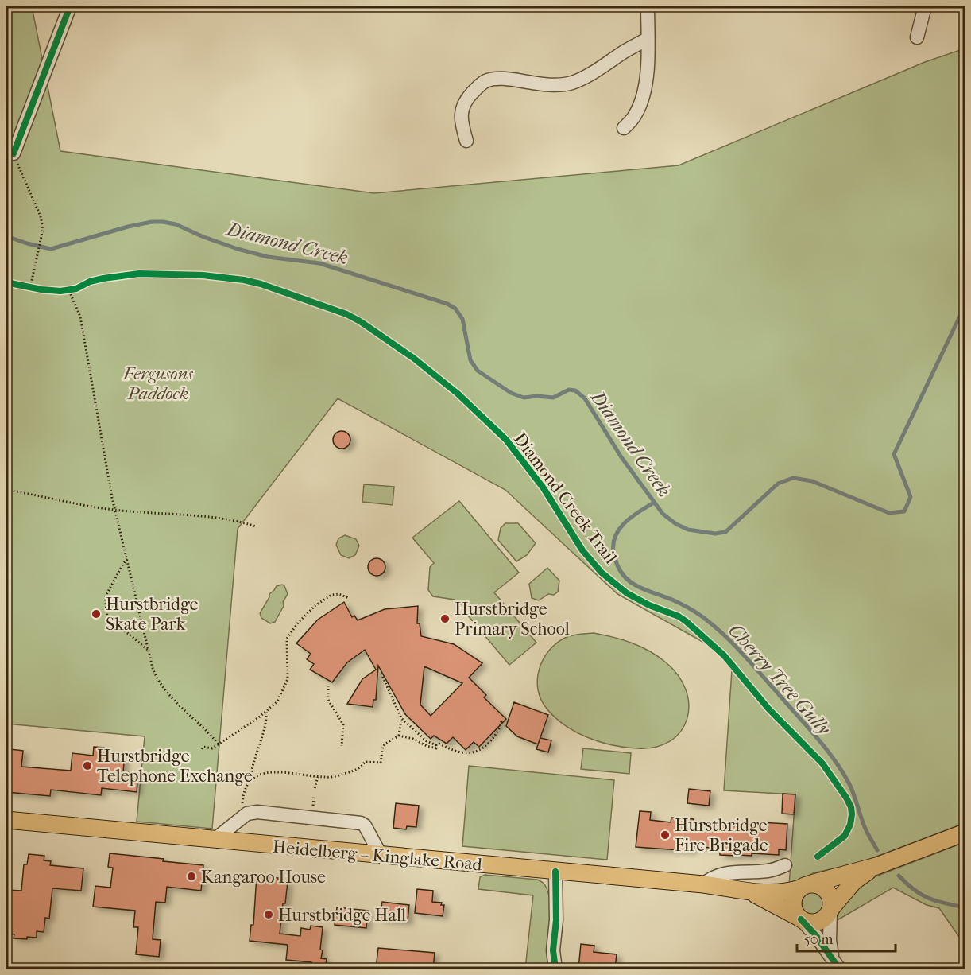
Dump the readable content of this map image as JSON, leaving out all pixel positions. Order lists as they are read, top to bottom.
{
  "streets": {
    "main road": ["Heidelberg – Kinglake Road"],
    "cycle path": ["Diamond Creek Trail"]
  },
  "water": ["Diamond Creek", "Cherry Tree Gully"],
  "parks": ["Fergusons Paddock"],
  "places": [
    "Hurstbridge Skate Park",
    "Hurstbridge Primary School",
    "Hurstbridge Telephone Exchange",
    "Hurstbridge Fire Brigade",
    "Kangaroo House",
    "Hurstbridge Hall"
  ],
  "scale_bar": "50 m"
}
